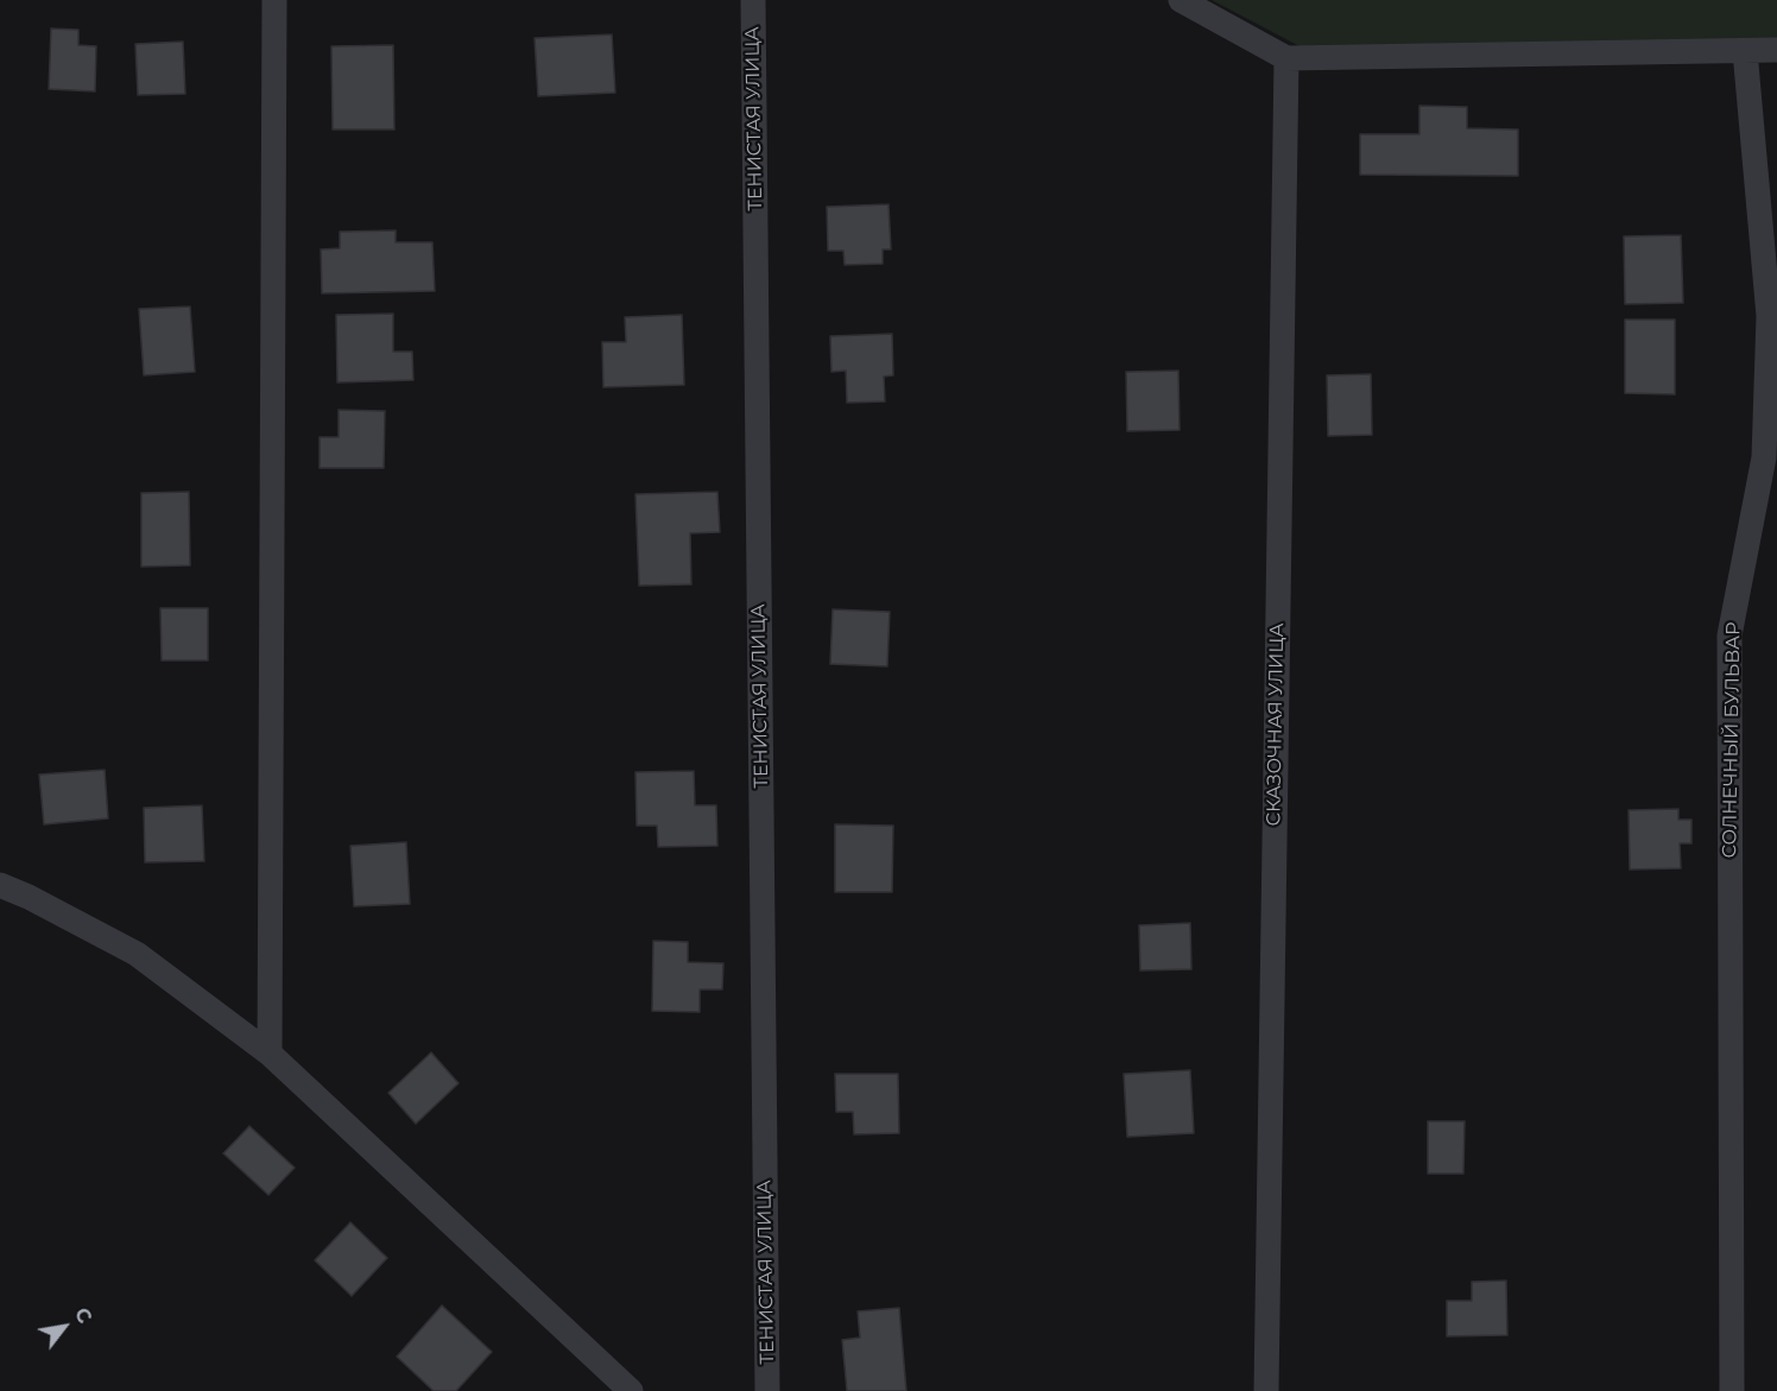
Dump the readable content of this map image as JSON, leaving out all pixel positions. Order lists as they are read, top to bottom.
{
  "streets": {
    "street": ["ТЕНИСТАЯ УЛИЦА", "СКАЗОЧНАЯ УЛИЦА", "СОЛНЕЧНЫЙ БУЛЬВАР"]
  },
  "north": "top right"
}
